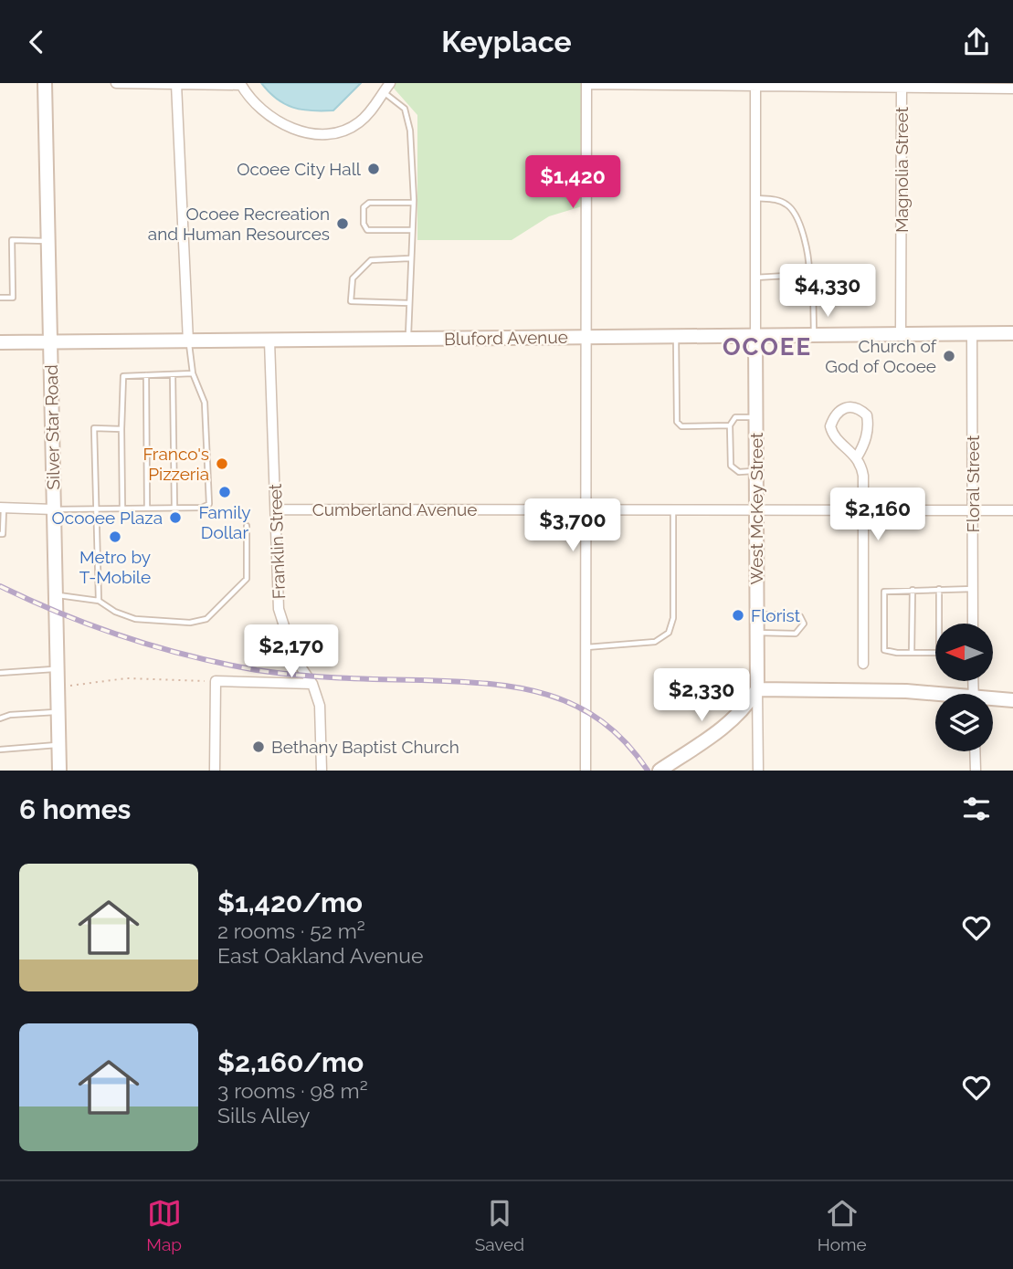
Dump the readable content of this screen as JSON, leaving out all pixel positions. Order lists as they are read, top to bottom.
{
  "streets": {
    "street": [
      "Magnolia Street",
      "Bluford Avenue",
      "Silver Star Road",
      "Floral Street",
      "West McKey Street",
      "Cumberland Avenue",
      "Franklin Street"
    ]
  },
  "crossings": [
    ["Magnolia Street", "Bluford Avenue"],
    ["Bluford Avenue", "Silver Star Road"],
    ["Bluford Avenue", "Floral Street"],
    ["Bluford Avenue", "West McKey Street"],
    ["Bluford Avenue", "Franklin Street"],
    ["Floral Street", "Cumberland Avenue"],
    ["West McKey Street", "Cumberland Avenue"],
    ["Cumberland Avenue", "Franklin Street"]
  ],
  "districts": ["OCOEE"],
  "places": [
    "Ocoee City Hall",
    "Ocoee Recreation and Human Resources",
    "Church of God of Ocoee",
    "Franco's Pizzeria",
    "Family Dollar",
    "Ocooee Plaza",
    "Metro by T-Mobile",
    "Florist",
    "Bethany Baptist Church"
  ],
  "north": "left",
  "page": {
    "header": "Keyplace",
    "price": [
      "$1,420",
      "$4,330",
      "$2,160",
      "$3,700",
      "$2,170",
      "$2,330"
    ],
    "heading": "6 homes",
    "list": [
      {
        "name": "$1,420/mo",
        "note": "2 rooms · 52 m² · East Oakland Avenue"
      },
      {
        "name": "$2,160/mo",
        "note": "3 rooms · 98 m² · Sills Alley"
      }
    ],
    "tabs": ["Map", "Saved", "Home"]
  }
}
